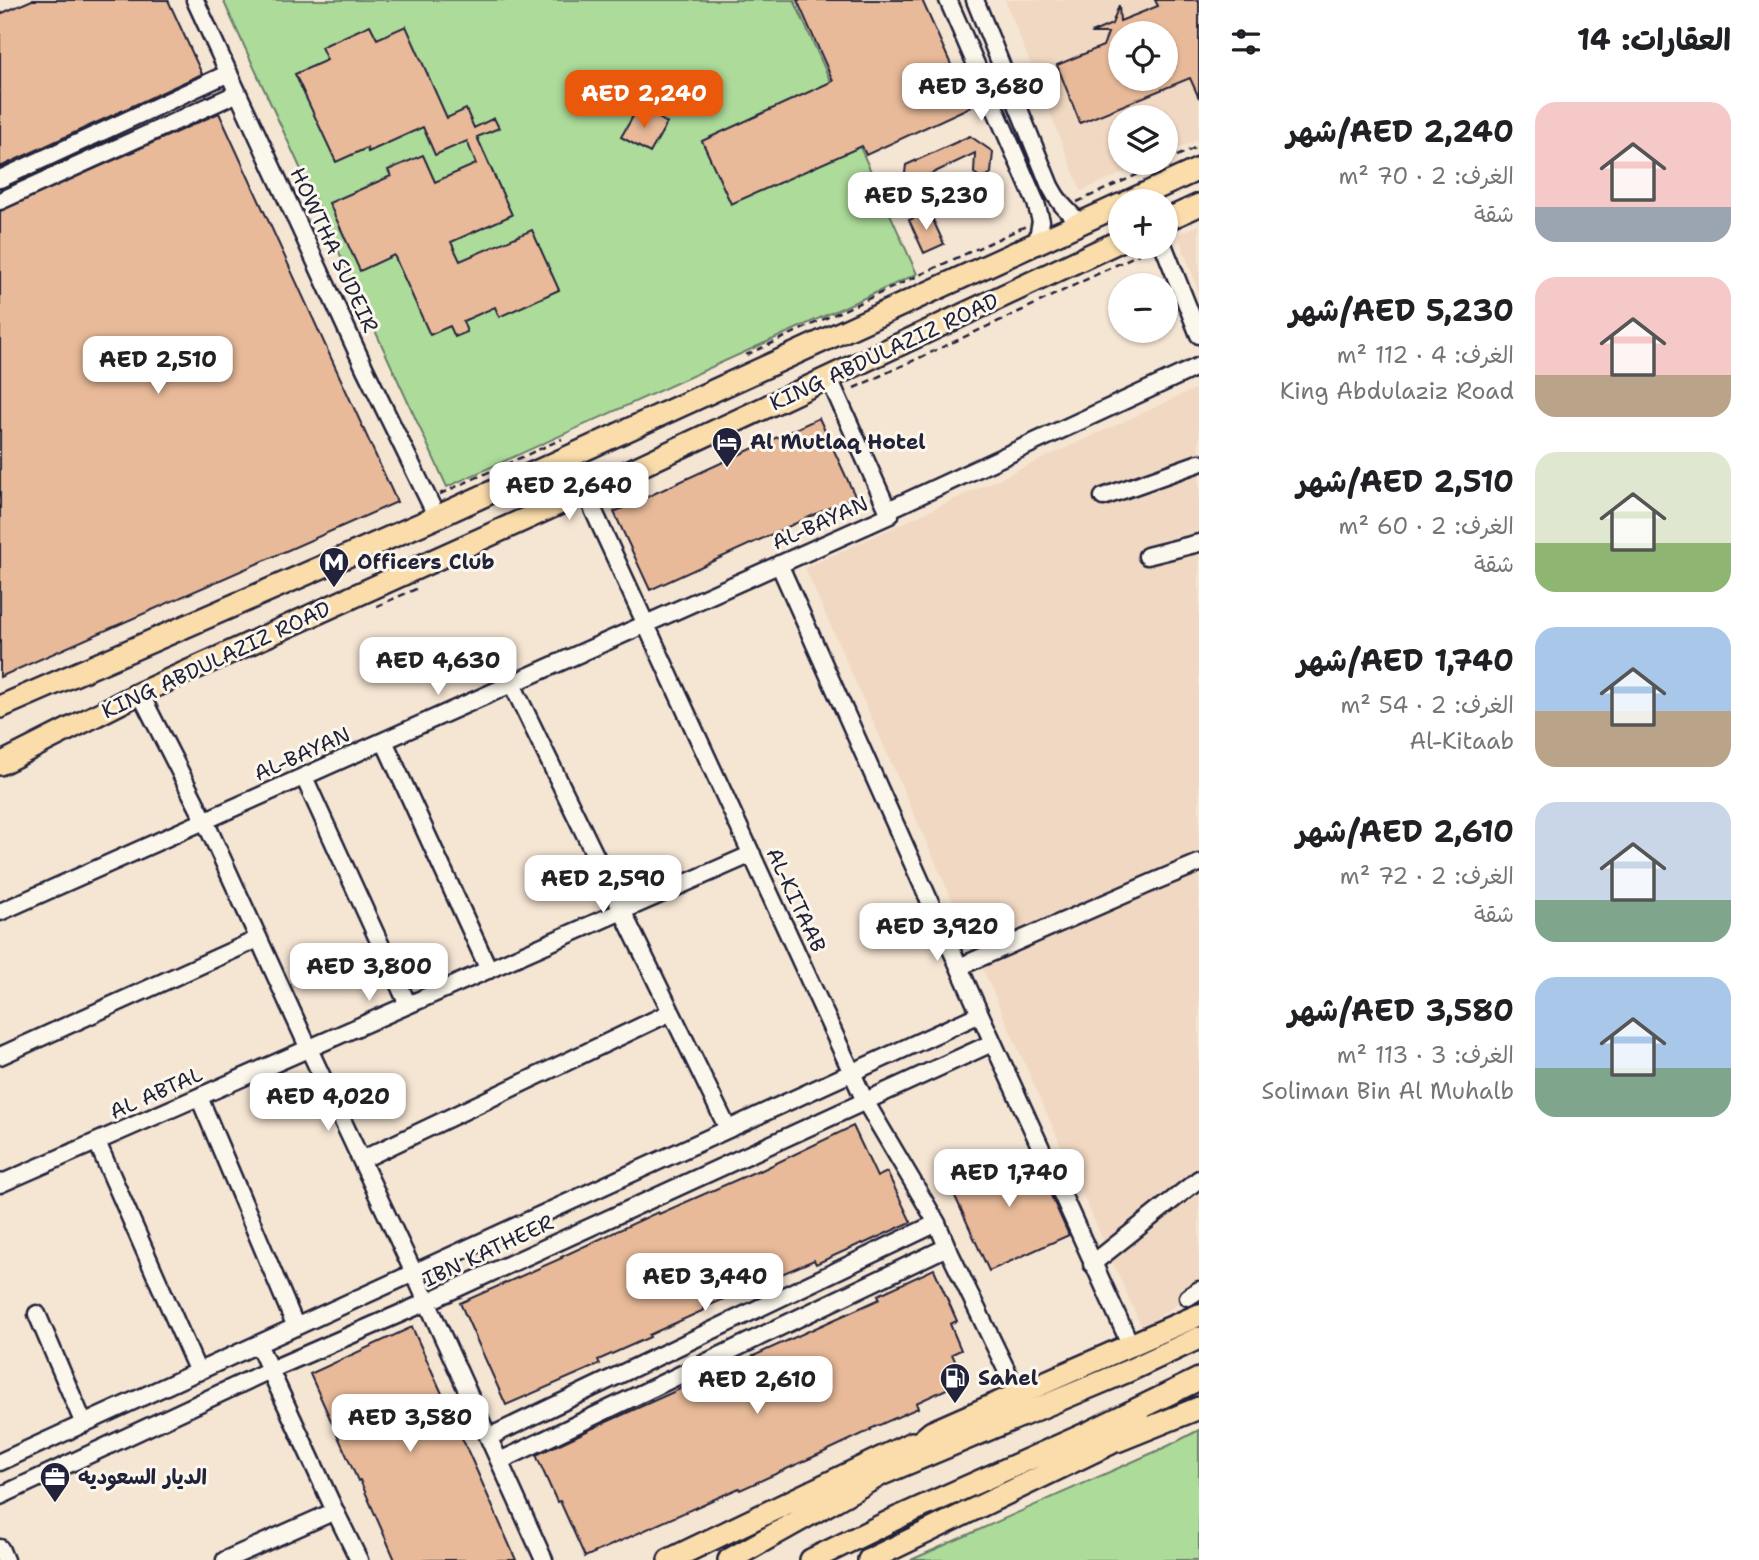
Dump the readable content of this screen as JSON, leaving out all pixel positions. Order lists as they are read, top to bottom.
{
  "streets": {
    "main road": ["KING ABDULAZIZ ROAD"],
    "street": [
      "HOWTHA SUDEIR",
      "AL-BAYAN",
      "AL-KITAAB",
      "AL ABTAL",
      "IBN KATHEER"
    ]
  },
  "crossings": [
    ["HOWTHA SUDEIR", "KING ABDULAZIZ ROAD"],
    ["KING ABDULAZIZ ROAD", "AL-KITAAB"],
    ["AL-BAYAN", "AL-KITAAB"],
    ["AL-KITAAB", "AL ABTAL"],
    ["AL-KITAAB", "IBN KATHEER"]
  ],
  "places": {
    "hotel": ["Al Mutlaq Hotel"],
    "metro station": ["Officers Club"],
    "fuel station": ["Sahel"],
    "office": ["الديار السعوديه"]
  },
  "page": {
    "heading": "العقارات: 14",
    "map_buttons": ["+", "−"],
    "price": [
      "AED 3,680",
      "AED 2,240",
      "AED 5,230",
      "AED 2,510",
      "AED 2,640",
      "AED 4,630",
      "AED 2,590",
      "AED 3,920",
      "AED 3,800",
      "AED 4,020",
      "AED 1,740",
      "AED 3,440",
      "AED 2,610",
      "AED 3,580"
    ],
    "list": [
      {
        "name": "AED 2,240/شهر",
        "note": "الغرف: 2 · 70 m² · شقة"
      },
      {
        "name": "AED 5,230/شهر",
        "note": "الغرف: 4 · 112 m² · King Abdulaziz Road"
      },
      {
        "name": "AED 2,510/شهر",
        "note": "الغرف: 2 · 60 m² · شقة"
      },
      {
        "name": "AED 1,740/شهر",
        "note": "الغرف: 2 · 54 m² · Al-Kitaab"
      },
      {
        "name": "AED 2,610/شهر",
        "note": "الغرف: 2 · 72 m² · شقة"
      },
      {
        "name": "AED 3,580/شهر",
        "note": "الغرف: 3 · 113 m² · Soliman Bin Al Muhalb"
      }
    ]
  }
}
